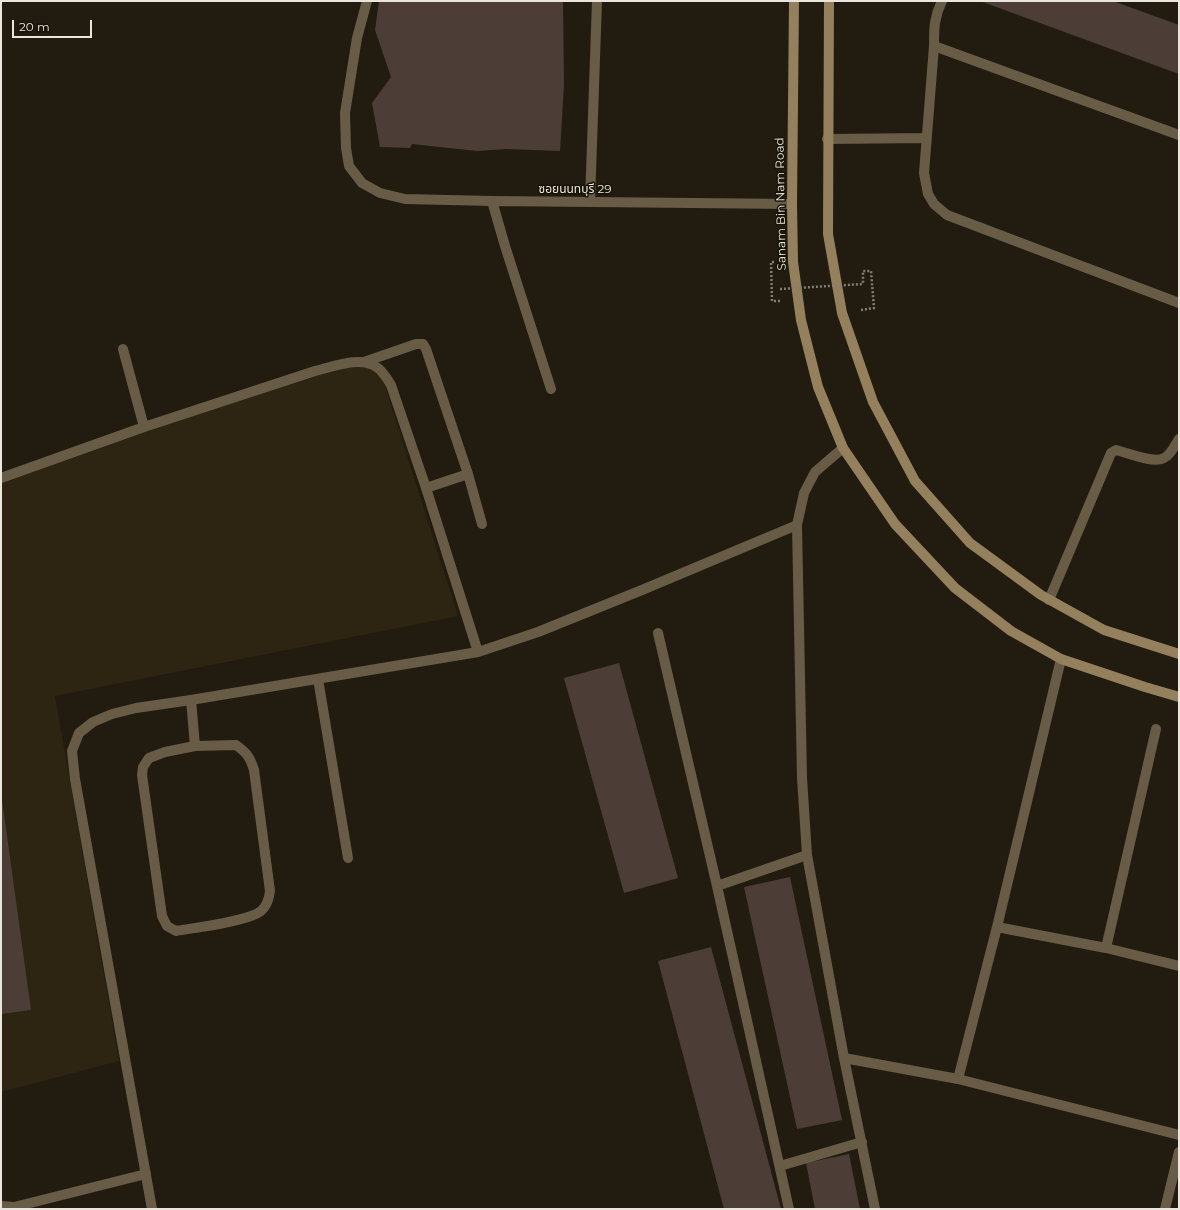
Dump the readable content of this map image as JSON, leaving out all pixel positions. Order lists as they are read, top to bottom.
{
  "streets": {
    "main road": ["Sanam Bin Nam Road"],
    "street": ["ซอยนนทบุรี 29"]
  },
  "crossings": [
    ["ซอยนนทบุรี 29", "Sanam Bin Nam Road"]
  ],
  "scale_bar": "20 m"
}
